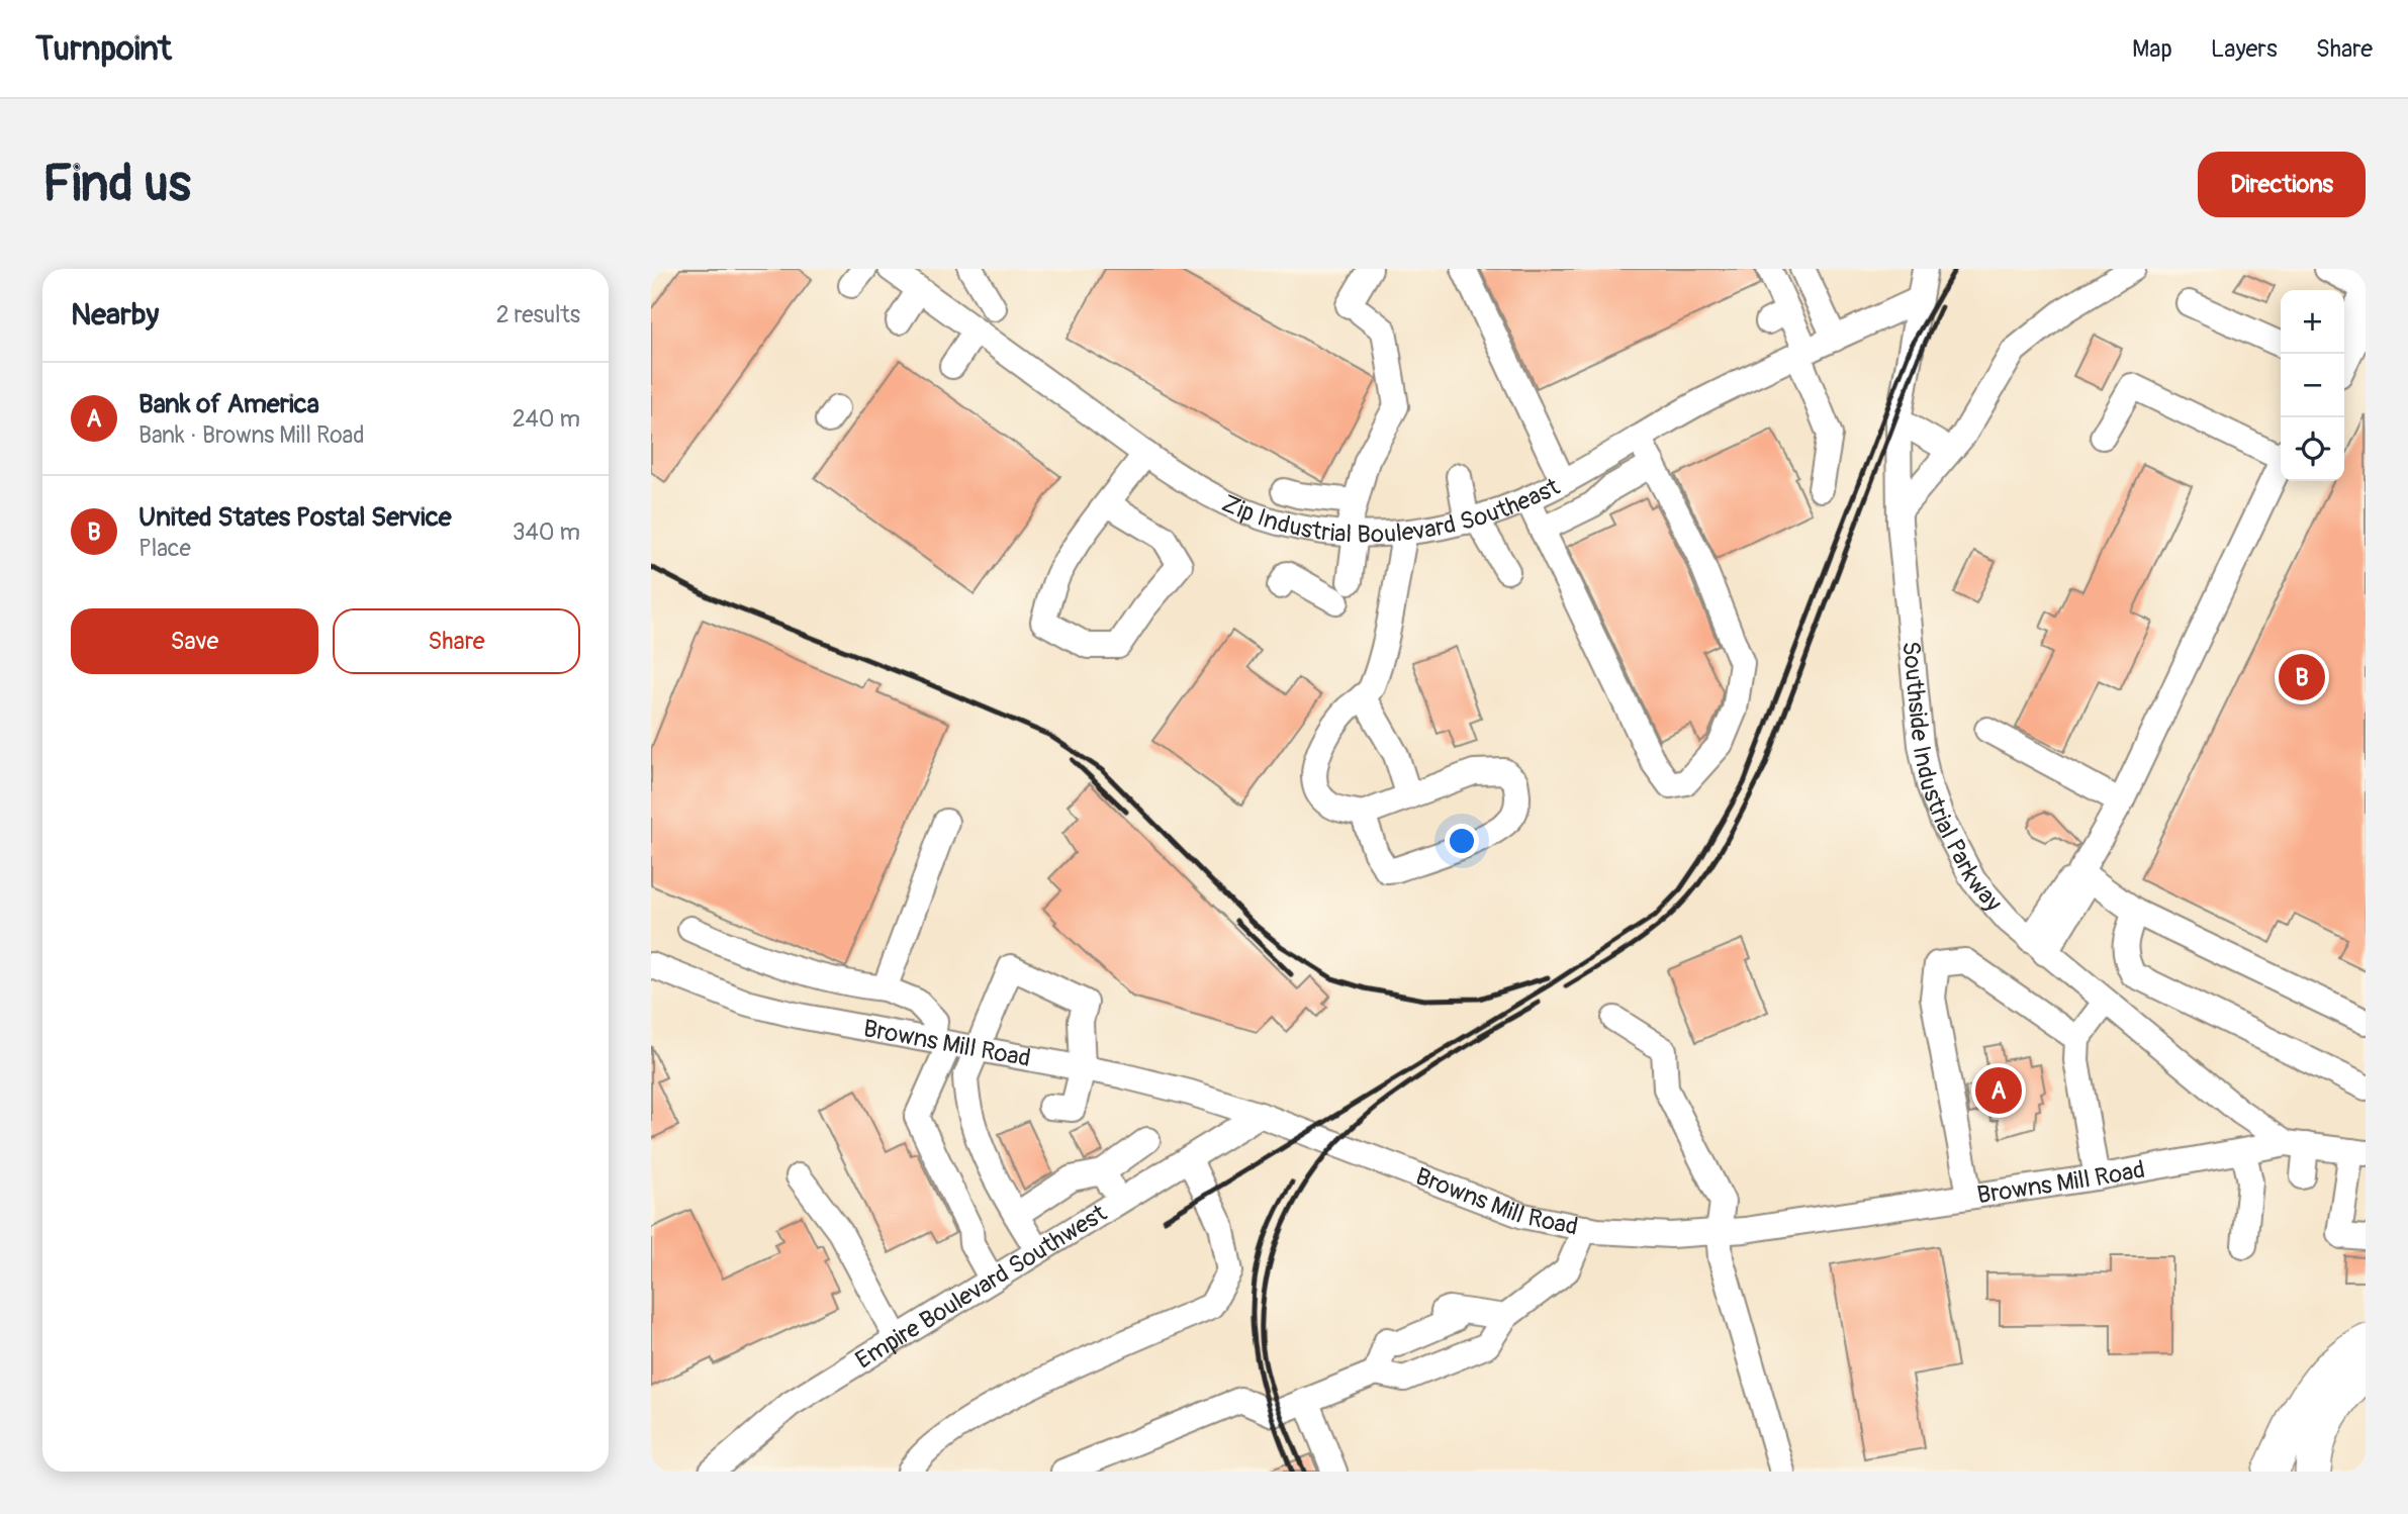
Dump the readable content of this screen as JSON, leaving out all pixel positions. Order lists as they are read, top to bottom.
{
  "streets": {
    "street": [
      "Zip Industrial Boulevard Southeast",
      "Southside Industrial Parkway",
      "Browns Mill Road",
      "Empire Boulevard Southwest"
    ]
  },
  "crossings": [
    ["Zip Industrial Boulevard Southeast", "Southside Industrial Parkway"],
    ["Southside Industrial Parkway", "Browns Mill Road"],
    ["Browns Mill Road", "Empire Boulevard Southwest"]
  ],
  "page": {
    "header": "Turnpoint",
    "nav": ["Map", "Layers", "Share"],
    "buttons": [
      "Directions",
      ["Save", "Share"]
    ],
    "title": "Find us",
    "heading": ["Nearby", "2 results"],
    "map_buttons": ["+", "−"],
    "list": [
      {
        "mark": "A",
        "name": "Bank of America",
        "note": "Bank · Browns Mill Road",
        "value": "240 m"
      },
      {
        "mark": "B",
        "name": "United States Postal Service",
        "note": "Place",
        "value": "340 m"
      }
    ],
    "pins": ["B", "A"]
  }
}
